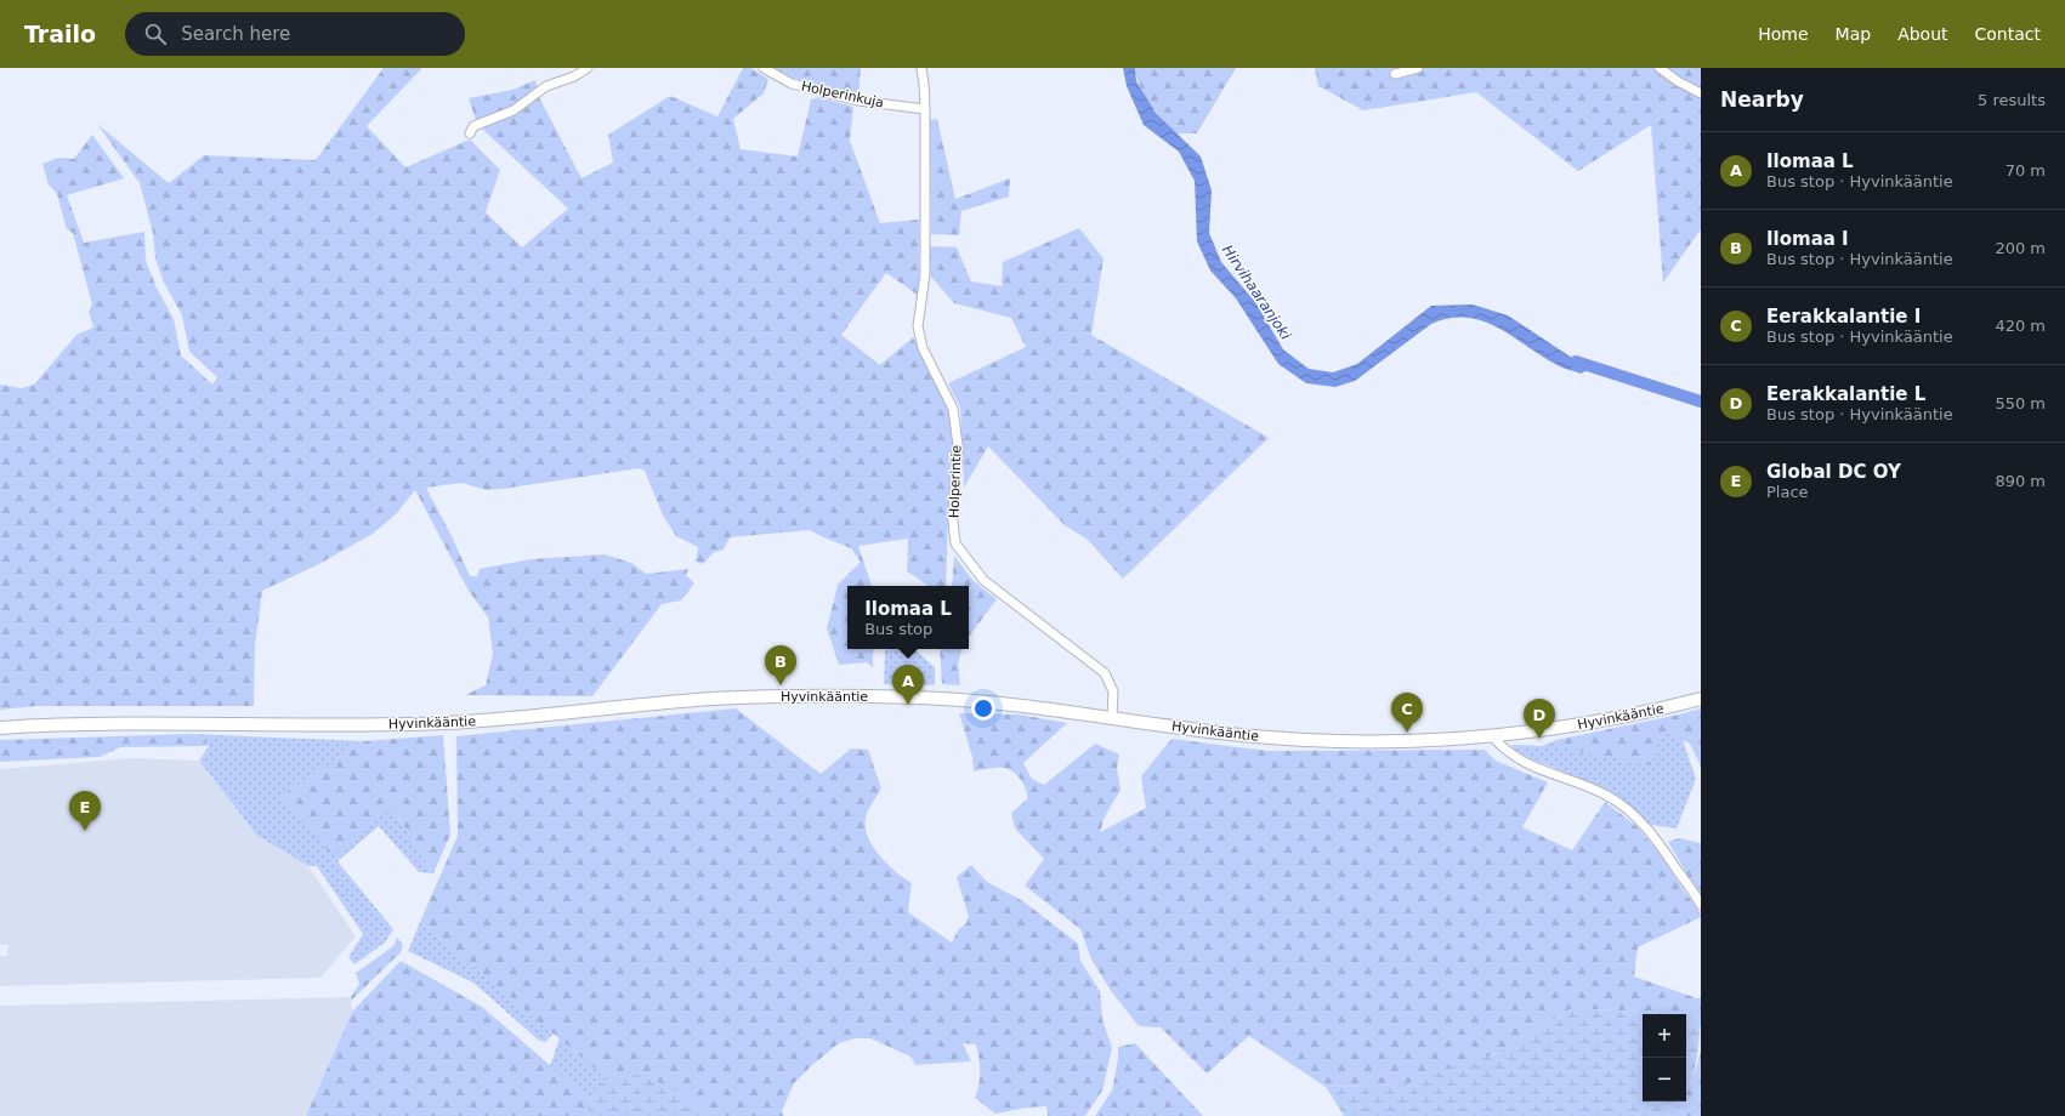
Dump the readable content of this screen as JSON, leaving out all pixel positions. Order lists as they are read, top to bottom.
{
  "streets": {
    "highway": ["Hyvinkääntie"],
    "street": ["Holperinkuja", "Holperintie"]
  },
  "crossings": [
    ["Holperinkuja", "Holperintie"],
    ["Holperintie", "Hyvinkääntie"]
  ],
  "water": ["Hirvihaaranjoki"],
  "page": {
    "header": "Trailo",
    "search": "Search here",
    "nav": [
      "Home",
      "Map",
      "About",
      "Contact"
    ],
    "heading": ["Nearby", "5 results"],
    "list": [
      {
        "mark": "A",
        "name": "Ilomaa L",
        "note": "Bus stop · Hyvinkääntie",
        "value": "70 m"
      },
      {
        "mark": "B",
        "name": "Ilomaa I",
        "note": "Bus stop · Hyvinkääntie",
        "value": "200 m"
      },
      {
        "mark": "C",
        "name": "Eerakkalantie I",
        "note": "Bus stop · Hyvinkääntie",
        "value": "420 m"
      },
      {
        "mark": "D",
        "name": "Eerakkalantie L",
        "note": "Bus stop · Hyvinkääntie",
        "value": "550 m"
      },
      {
        "mark": "E",
        "name": "Global DC OY",
        "note": "Place",
        "value": "890 m"
      }
    ],
    "popup": ["Ilomaa L", "Bus stop"],
    "pins": [
      "B",
      "A",
      "C",
      "D",
      "E"
    ],
    "map_buttons": ["+", "−"]
  }
}
